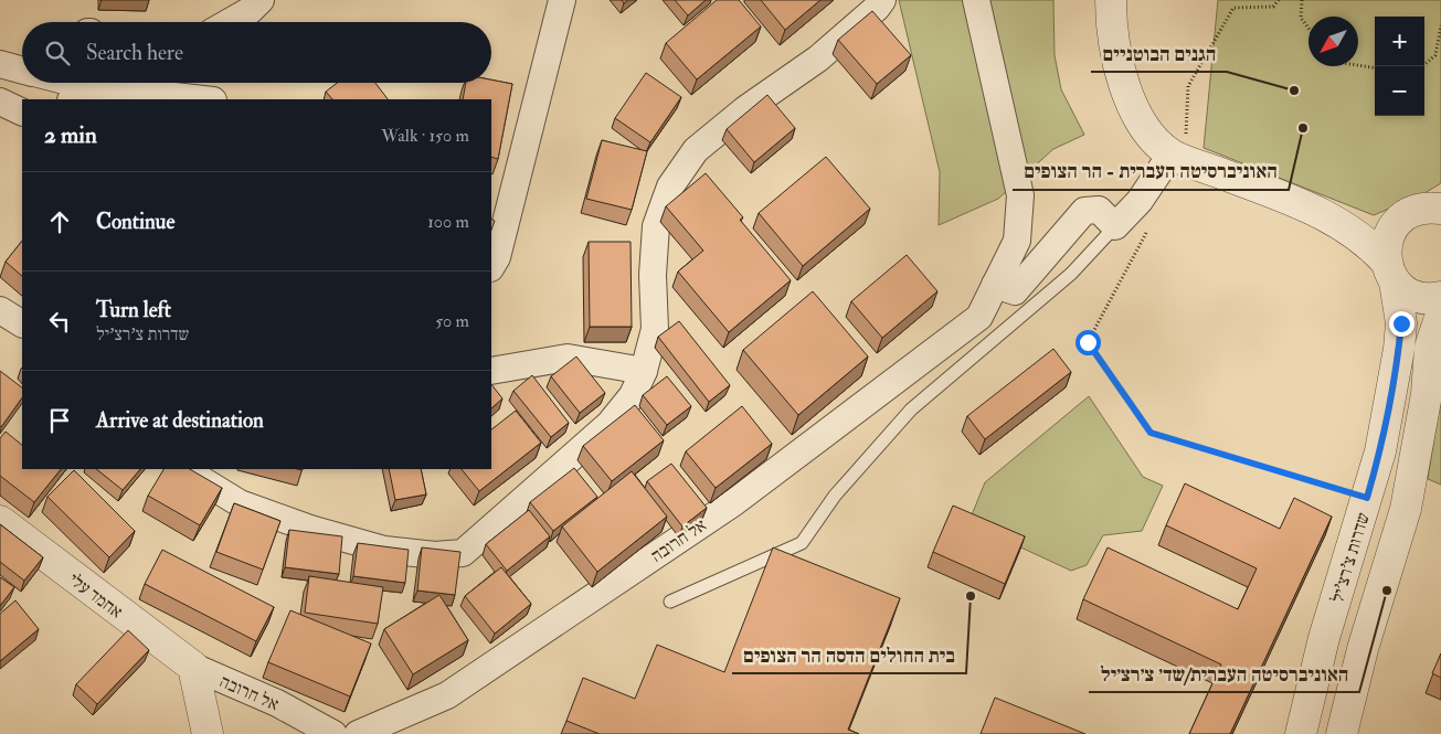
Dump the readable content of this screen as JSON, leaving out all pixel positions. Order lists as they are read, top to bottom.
{
  "streets": {
    "street": ["אל חרובה", "שדרות צ'רצ'יל", "אחמד עלי"]
  },
  "crossings": [
    ["אל חרובה", "אחמד עלי"]
  ],
  "places": [
    "הגנים הבוטניים",
    "האוניברסיטה העברית - הר הצופים",
    "האוניברסיטה העברית/שד׳ צ׳רצ׳יל",
    "בית החולים הדסה הר הצופים"
  ],
  "north": "bottom left",
  "page": {
    "map_buttons": ["+", "−"],
    "search": "Search here",
    "heading": ["2 min", "Walk · 150 m"],
    "list": [
      ["Continue", "100 m"],
      ["Turn left", "שדרות צ'רצ'יל", "50 m"],
      "Arrive at destination"
    ]
  }
}
